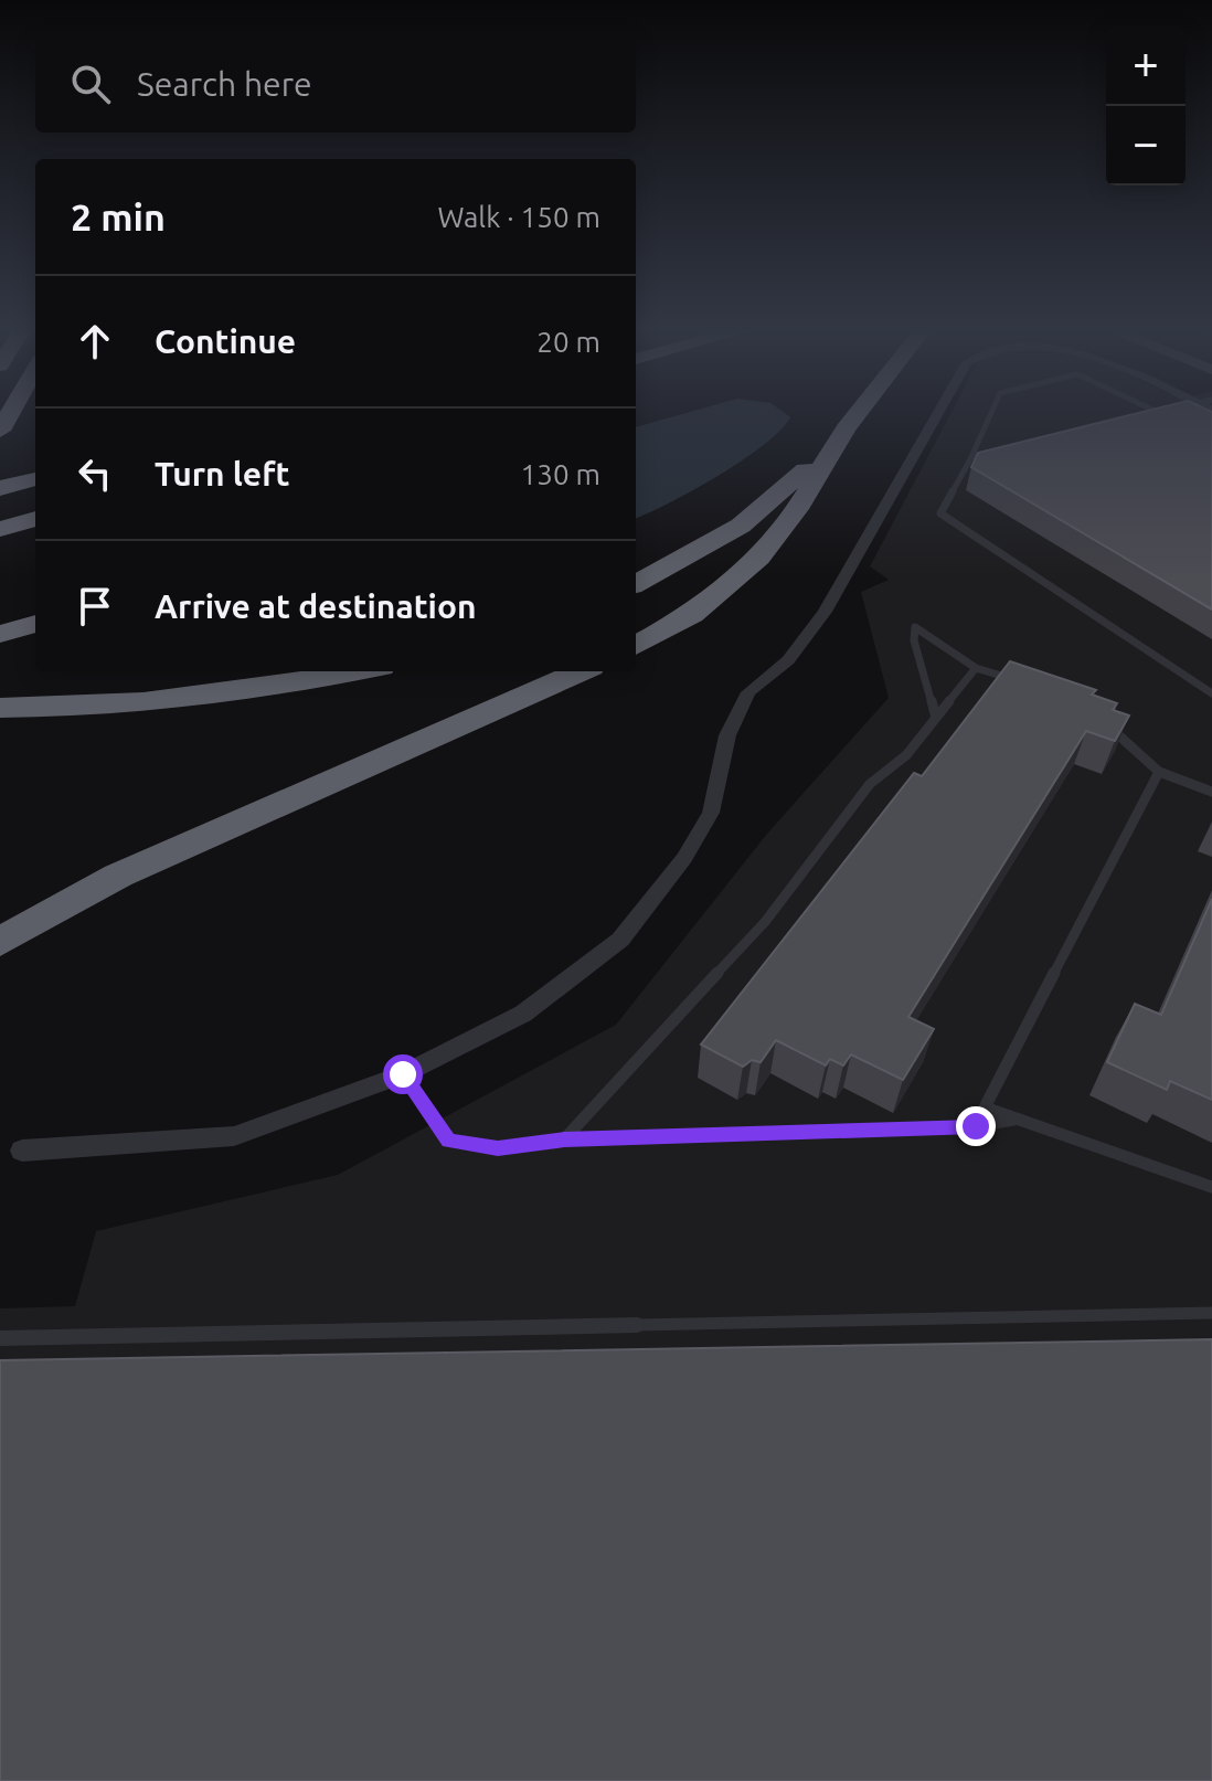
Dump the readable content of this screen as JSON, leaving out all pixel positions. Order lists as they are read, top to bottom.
{
  "page": {
    "map_buttons": ["+", "−"],
    "search": "Search here",
    "heading": ["2 min", "Walk · 150 m"],
    "list": [
      ["Continue", "20 m"],
      ["Turn left", "130 m"],
      "Arrive at destination"
    ]
  }
}
